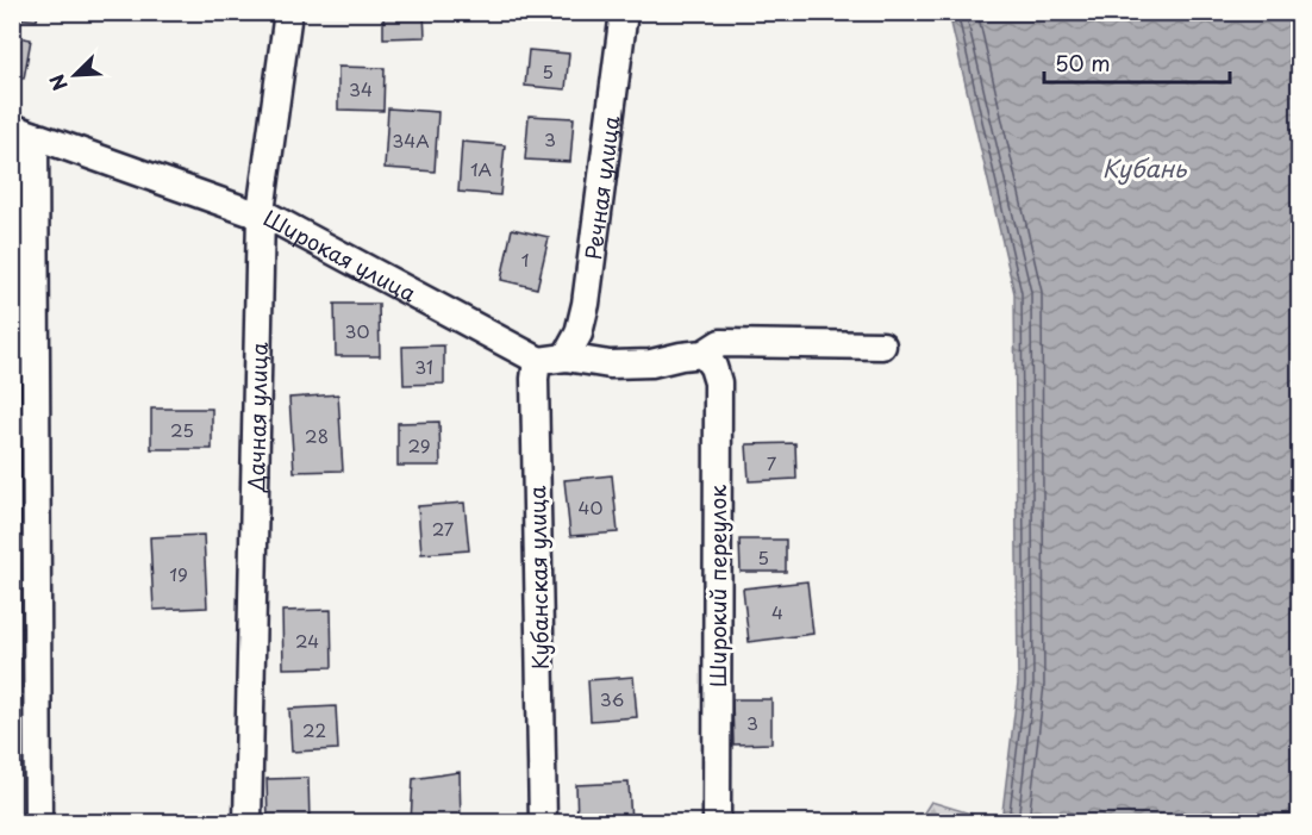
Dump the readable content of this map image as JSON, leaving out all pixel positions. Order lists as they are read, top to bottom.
{
  "streets": {
    "street": [
      "Речная улица",
      "Широкая улица",
      "Дачная улица",
      "Кубанская улица",
      "Широкий переулок"
    ]
  },
  "crossings": [
    ["Речная улица", "Широкая улица"],
    ["Речная улица", "Кубанская улица"],
    ["Широкая улица", "Дачная улица"],
    ["Широкая улица", "Кубанская улица"],
    ["Широкая улица", "Широкий переулок"]
  ],
  "water": ["Кубань"],
  "house_numbers": [
    "5",
    "34",
    "3",
    "34А",
    "1А",
    "1",
    "30",
    "31",
    "25",
    "28",
    "29",
    "7",
    "40",
    "27",
    "5",
    "19",
    "4",
    "24",
    "36",
    "3",
    "22"
  ],
  "scale_bar": "50 m",
  "north": "bottom left"
}
